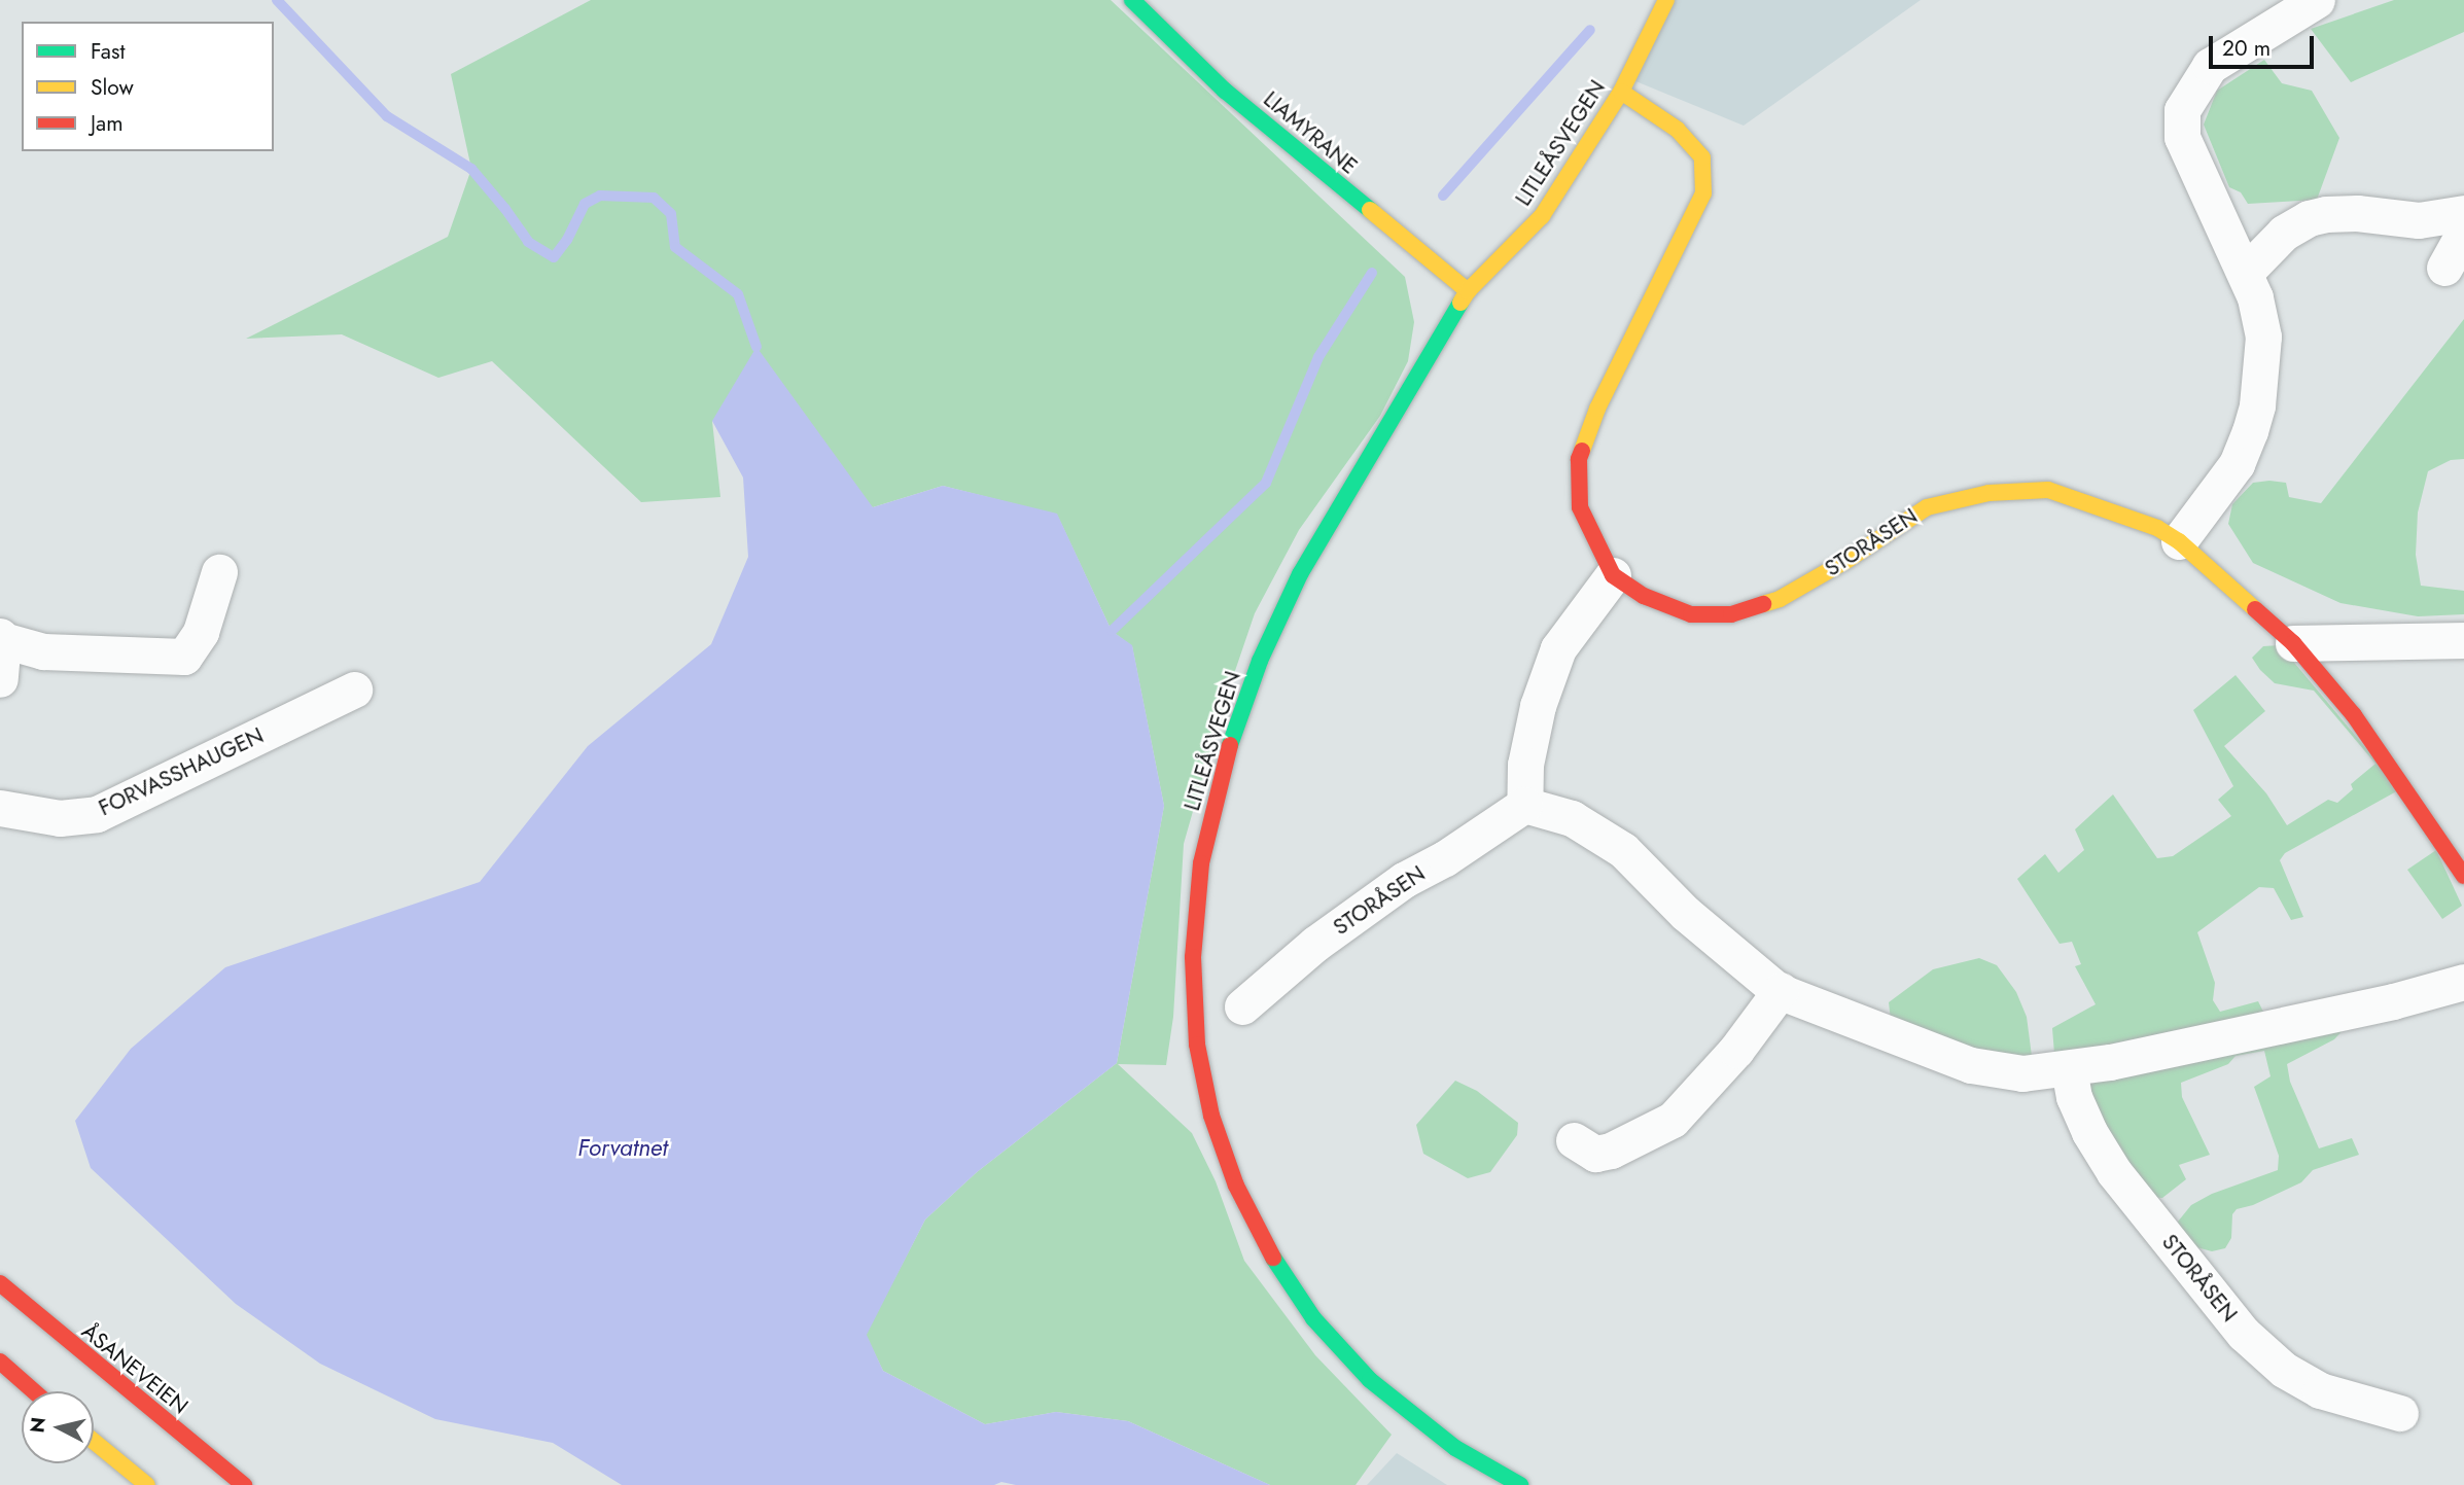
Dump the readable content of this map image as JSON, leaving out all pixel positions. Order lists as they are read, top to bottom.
{
  "streets": {
    "main road": [
      "LIAMYRANE",
      "LITLEÅSVEGEN",
      "STORÅSEN",
      "ÅSANEVEIEN"
    ],
    "street": ["FORVASSHAUGEN"]
  },
  "crossings": [
    ["LIAMYRANE", "LITLEÅSVEGEN"]
  ],
  "water": ["Forvatnet"],
  "legend": ["Fast", "Slow", "Jam"],
  "scale_bar": "20 m",
  "north": "left"
}
